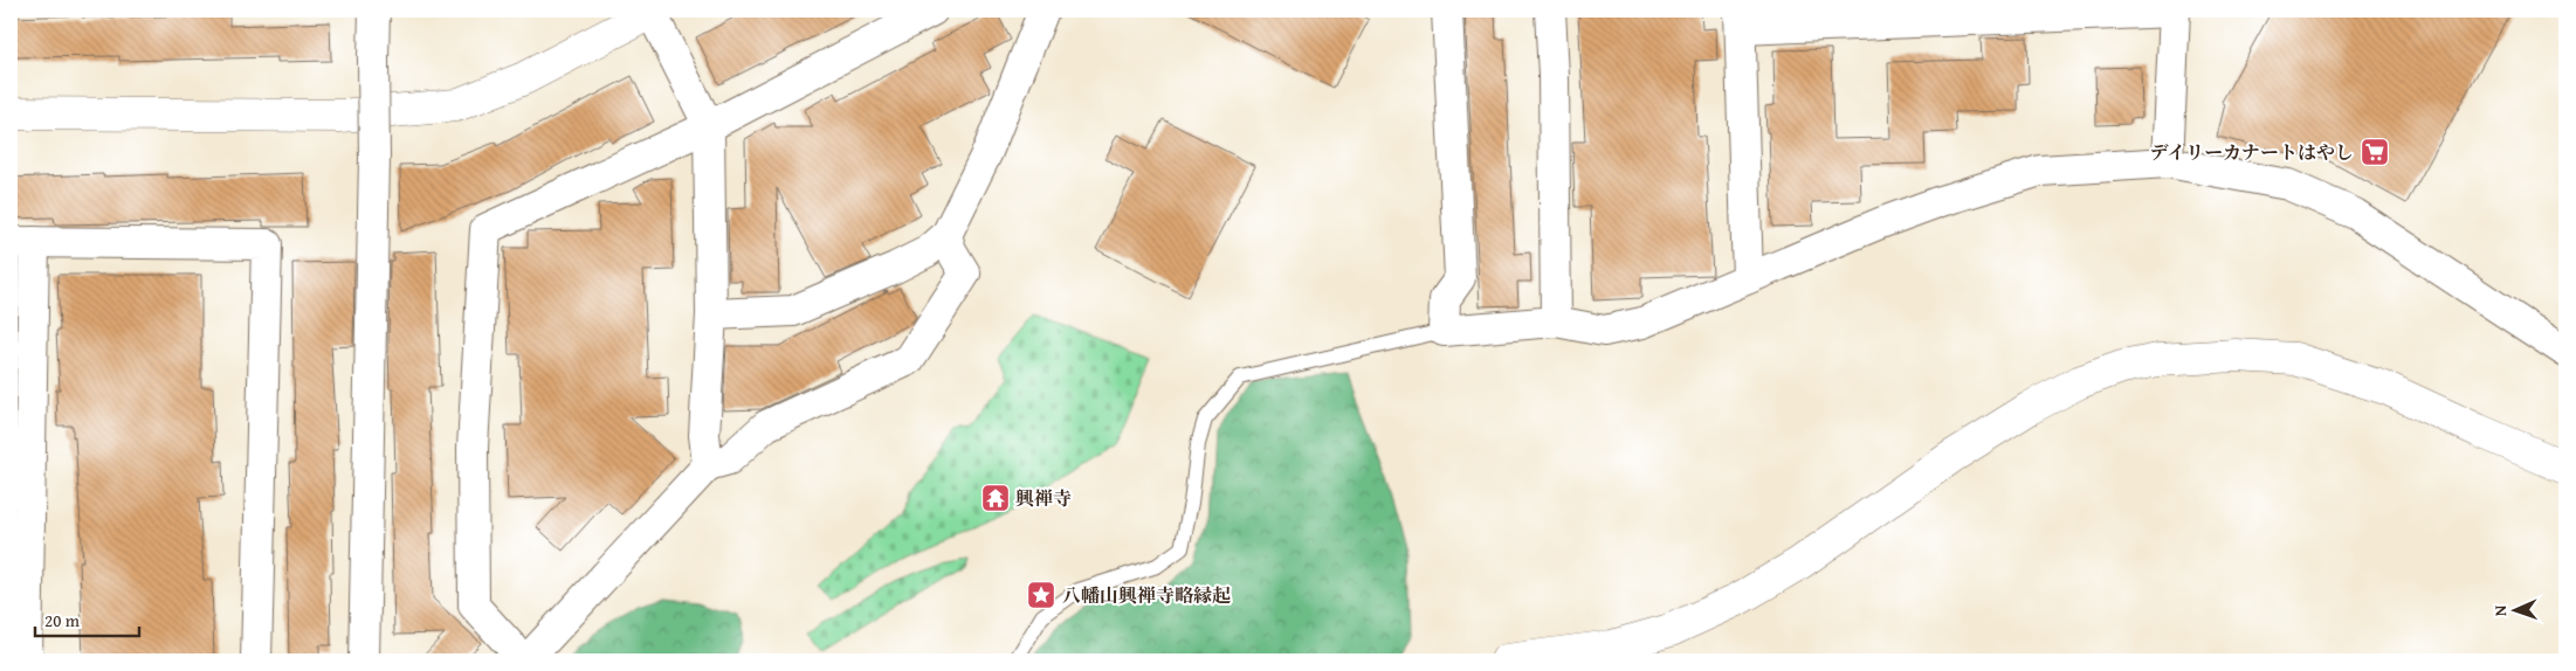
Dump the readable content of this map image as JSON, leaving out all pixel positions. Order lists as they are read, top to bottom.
{
  "places": {
    "supermarket": ["デイリーカナートはやし"],
    "temple": ["興禅寺"],
    "place": ["八幡山興禅寺略縁起"]
  },
  "scale_bar": "20 m",
  "north": "left"
}
